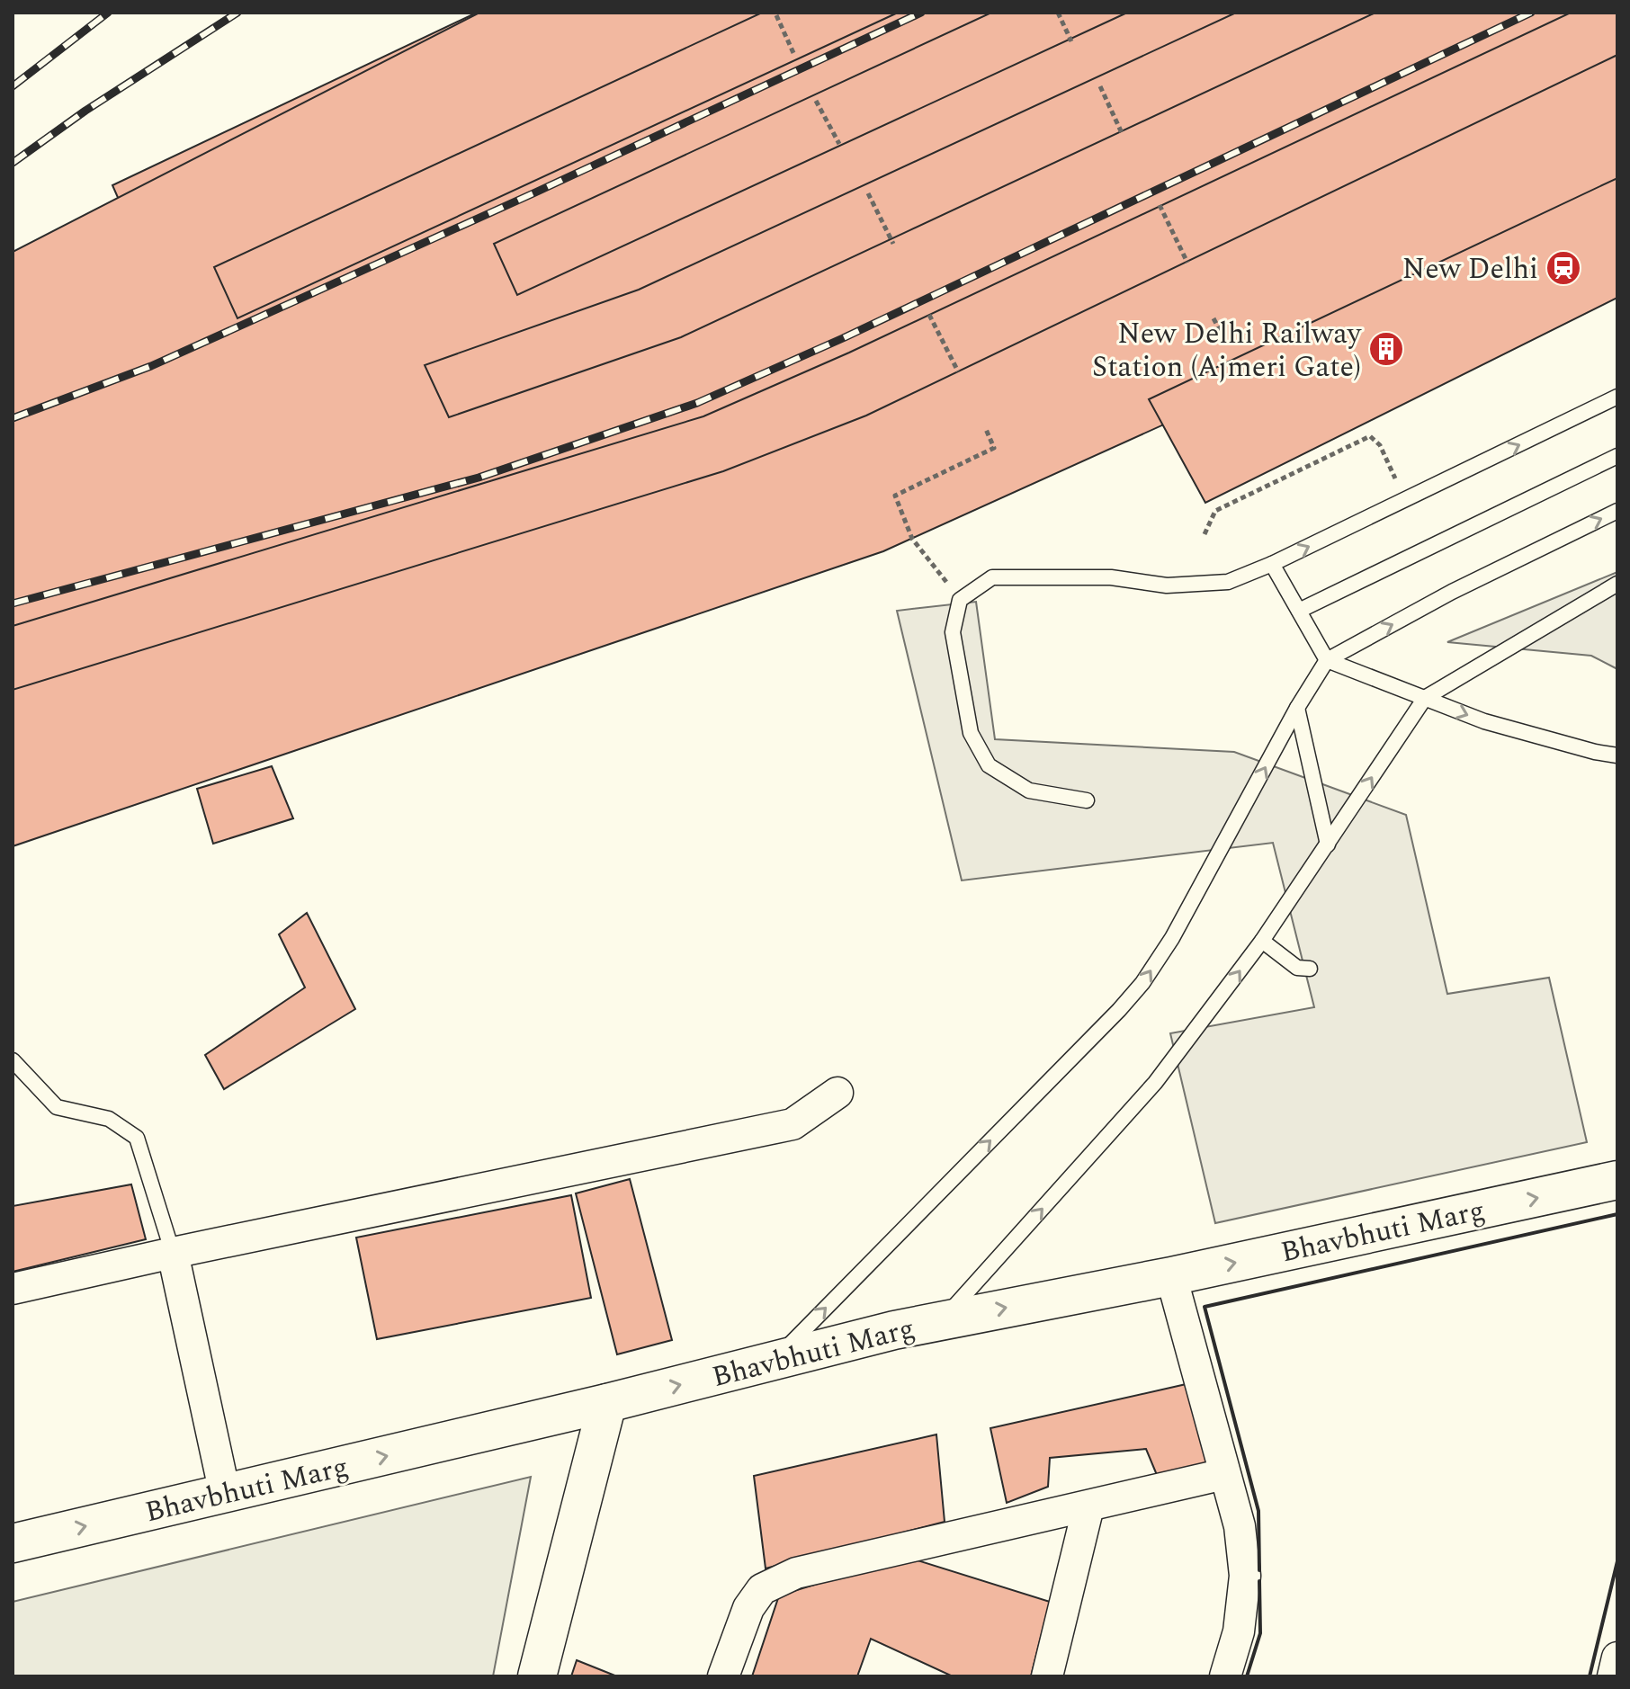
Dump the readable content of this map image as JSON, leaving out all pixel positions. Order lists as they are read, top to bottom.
{
  "streets": {
    "street": ["Bhavbhuti Marg"]
  },
  "places": {
    "station": ["New Delhi"],
    "building": ["New Delhi Railway Station (Ajmeri Gate)"]
  }
}
